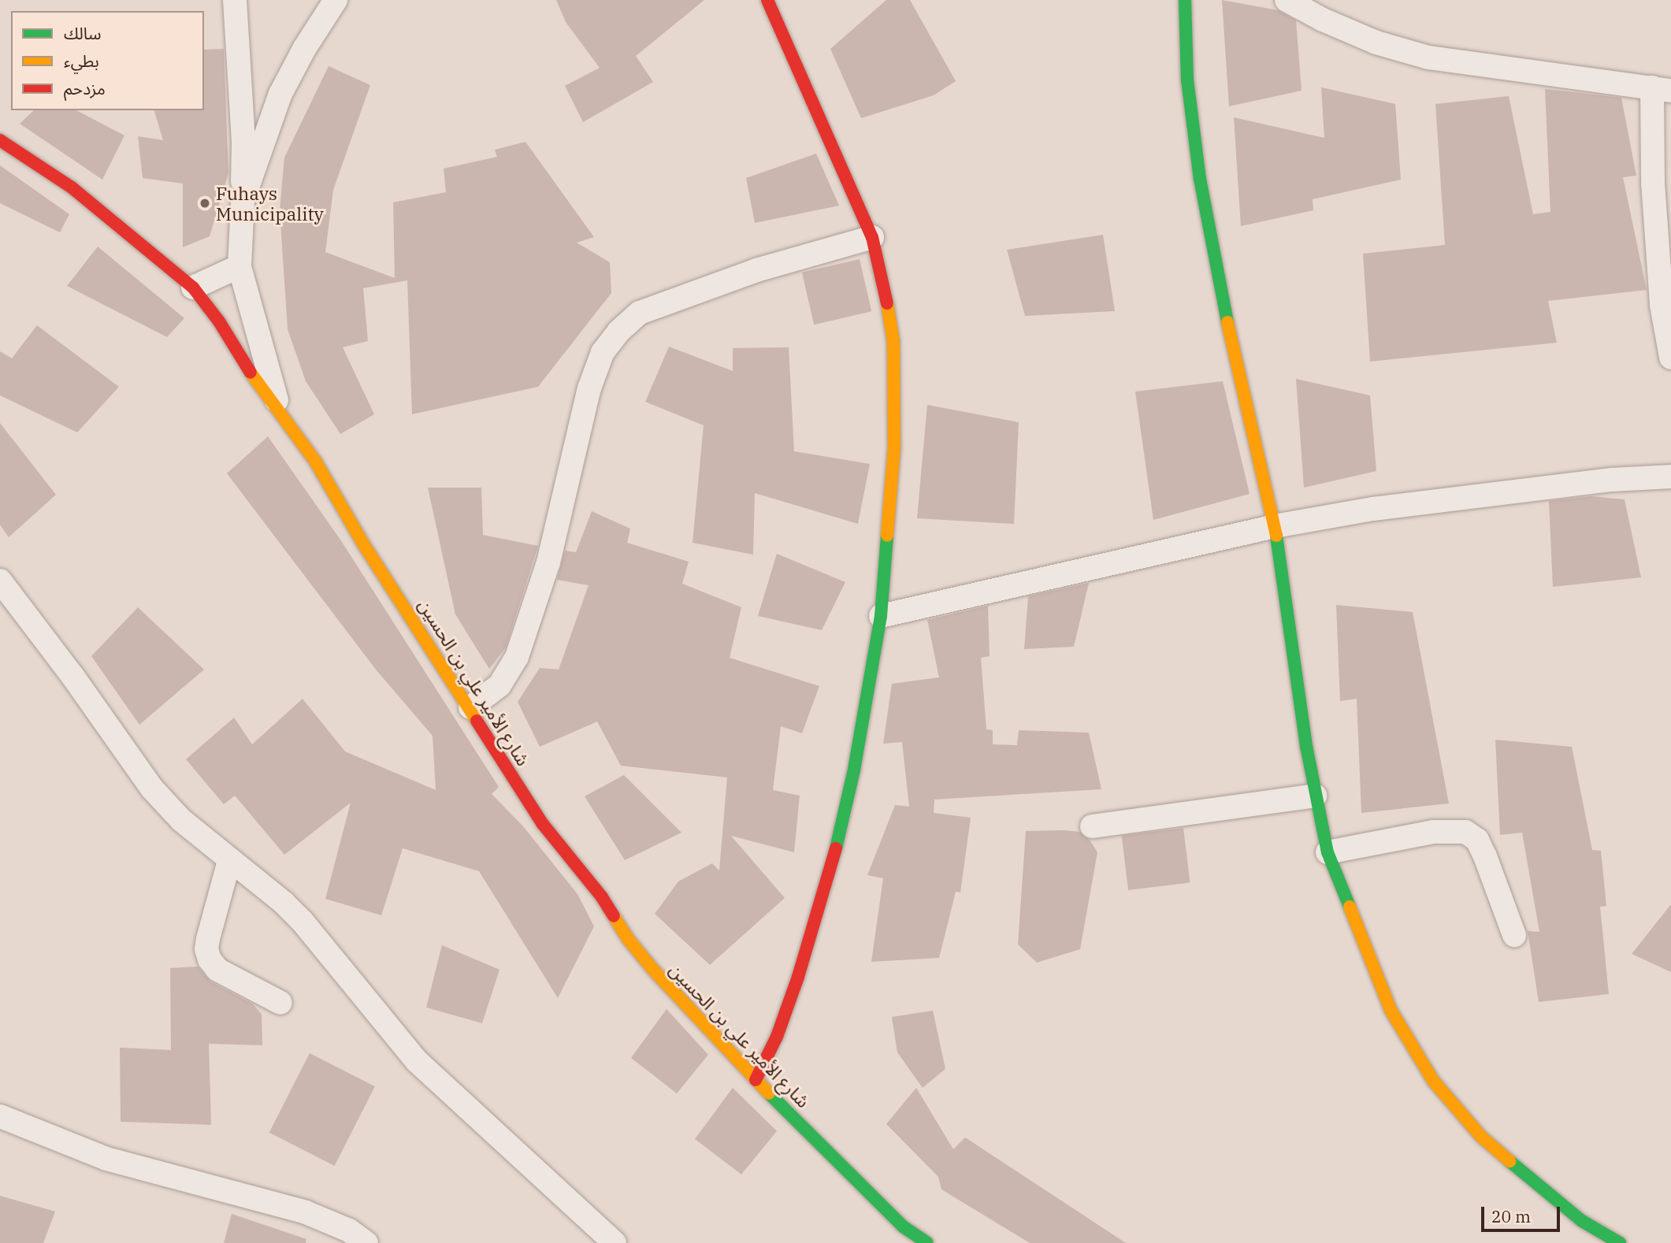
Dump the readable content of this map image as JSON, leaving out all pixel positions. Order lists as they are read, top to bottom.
{
  "streets": {
    "street": ["شارع الأمير علي بن الحسين"]
  },
  "places": ["Fuhays Municipality"],
  "legend": ["سالك", "بطيء", "مزدحم"],
  "scale_bar": "20 m"
}
